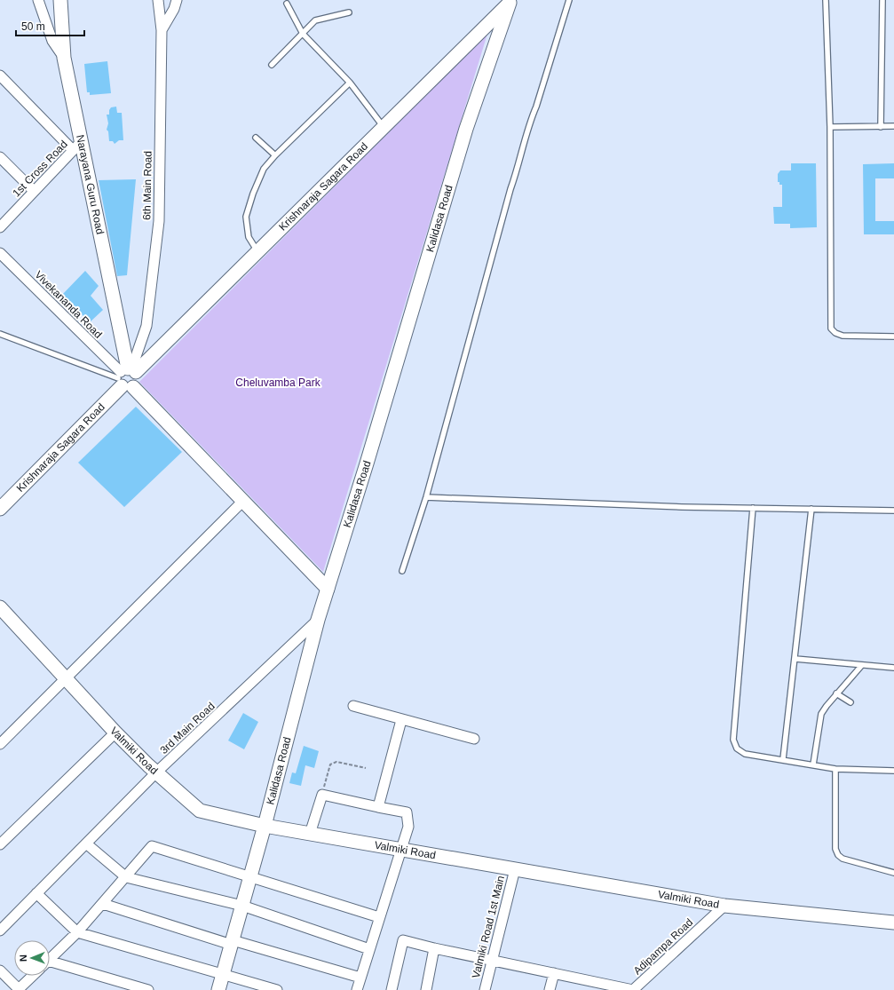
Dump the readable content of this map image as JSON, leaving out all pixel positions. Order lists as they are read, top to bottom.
{
  "streets": {
    "street": [
      "1st Cross Road",
      "Narayana Guru Road",
      "6th Main Road",
      "Krishnaraja Sagara Road",
      "Kalidasa Road",
      "Vivekananda Road",
      "3rd Main Road",
      "Valmiki Road",
      "Valmiki Road 1st Main",
      "Adipampa Road"
    ]
  },
  "crossings": [
    ["1st Cross Road", "Narayana Guru Road"],
    ["Narayana Guru Road", "6th Main Road"],
    ["Narayana Guru Road", "Krishnaraja Sagara Road"],
    ["Narayana Guru Road", "Vivekananda Road"],
    ["6th Main Road", "Krishnaraja Sagara Road"],
    ["6th Main Road", "Vivekananda Road"],
    ["Krishnaraja Sagara Road", "Kalidasa Road"],
    ["Krishnaraja Sagara Road", "Vivekananda Road"],
    ["Kalidasa Road", "3rd Main Road"],
    ["Kalidasa Road", "Valmiki Road"],
    ["3rd Main Road", "Valmiki Road"],
    ["Valmiki Road", "Valmiki Road 1st Main"],
    ["Valmiki Road", "Adipampa Road"]
  ],
  "parks": ["Cheluvamba Park"],
  "scale_bar": "50 m",
  "north": "left"
}
